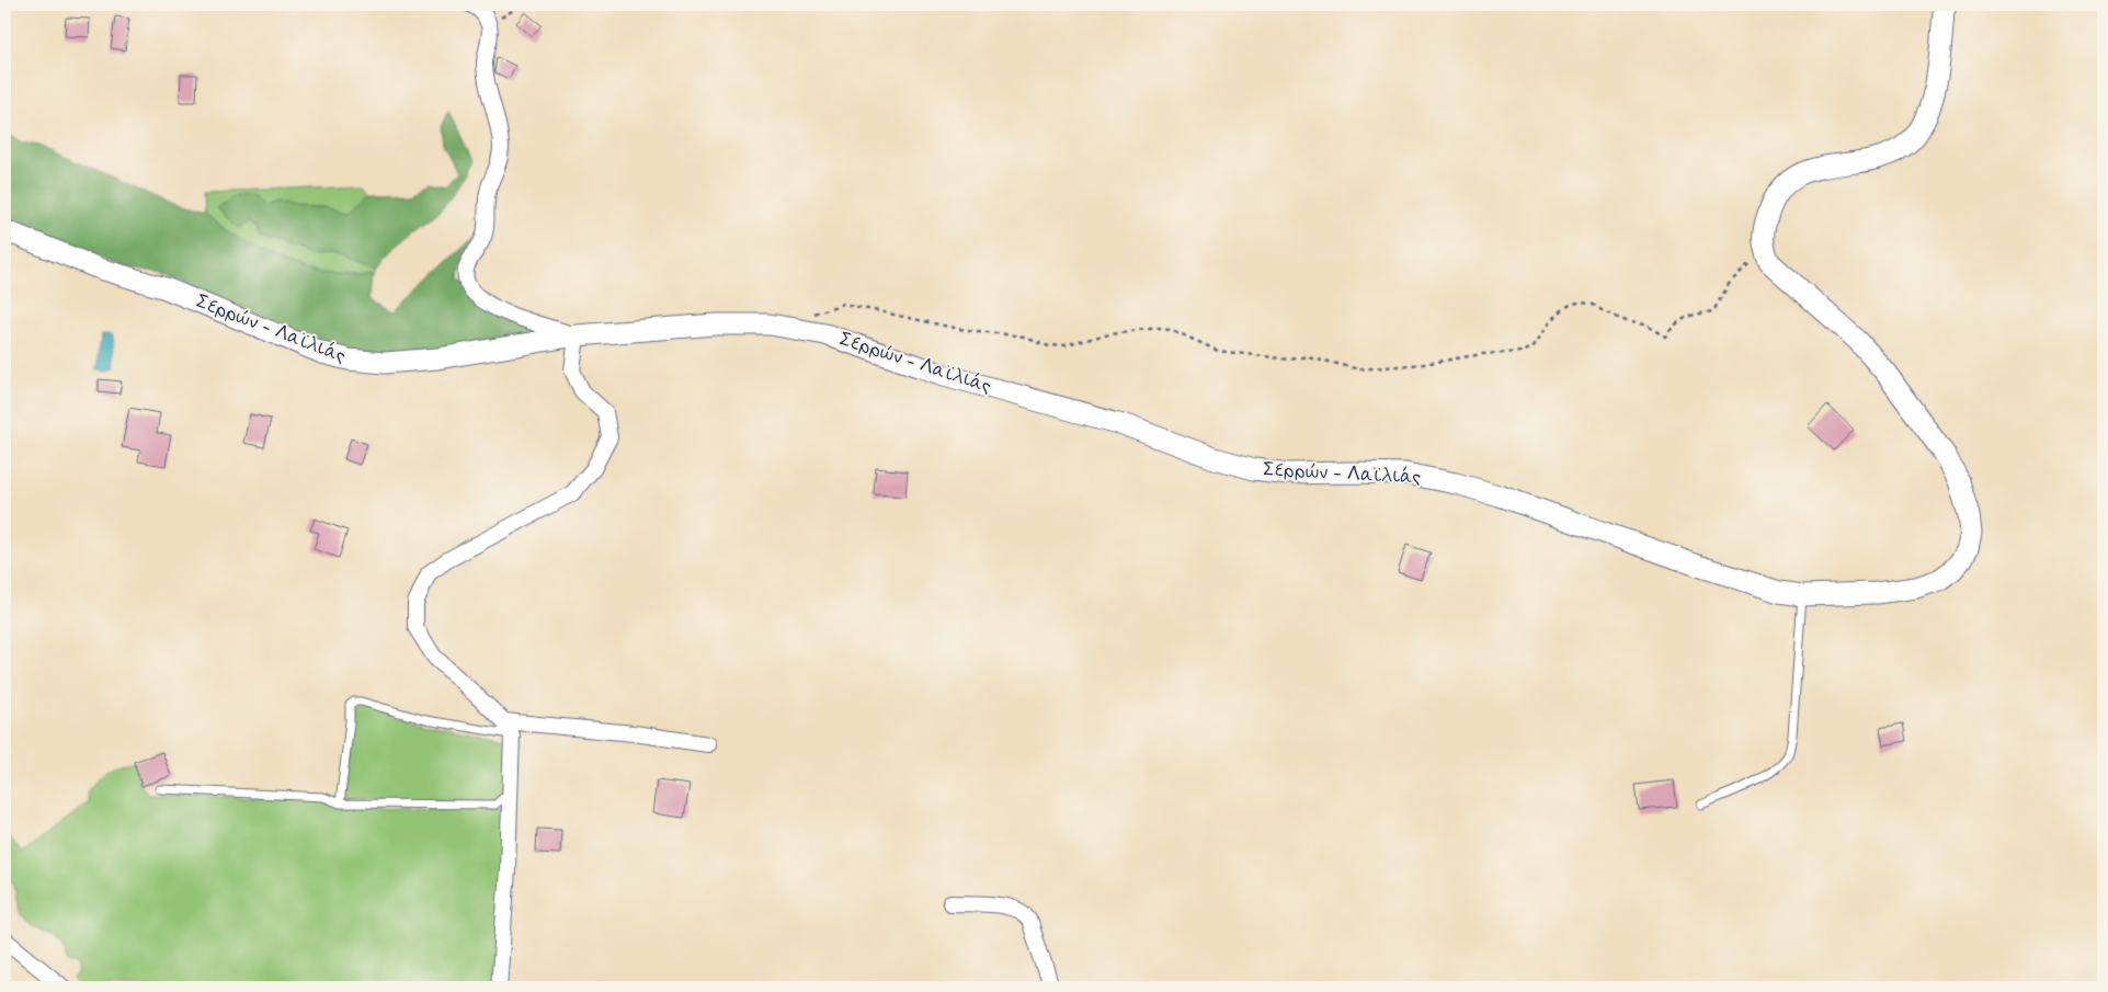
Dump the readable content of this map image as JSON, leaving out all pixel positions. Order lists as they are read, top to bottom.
{
  "streets": {
    "main road": ["Σερρών - Λαϊλιάς"]
  }
}
